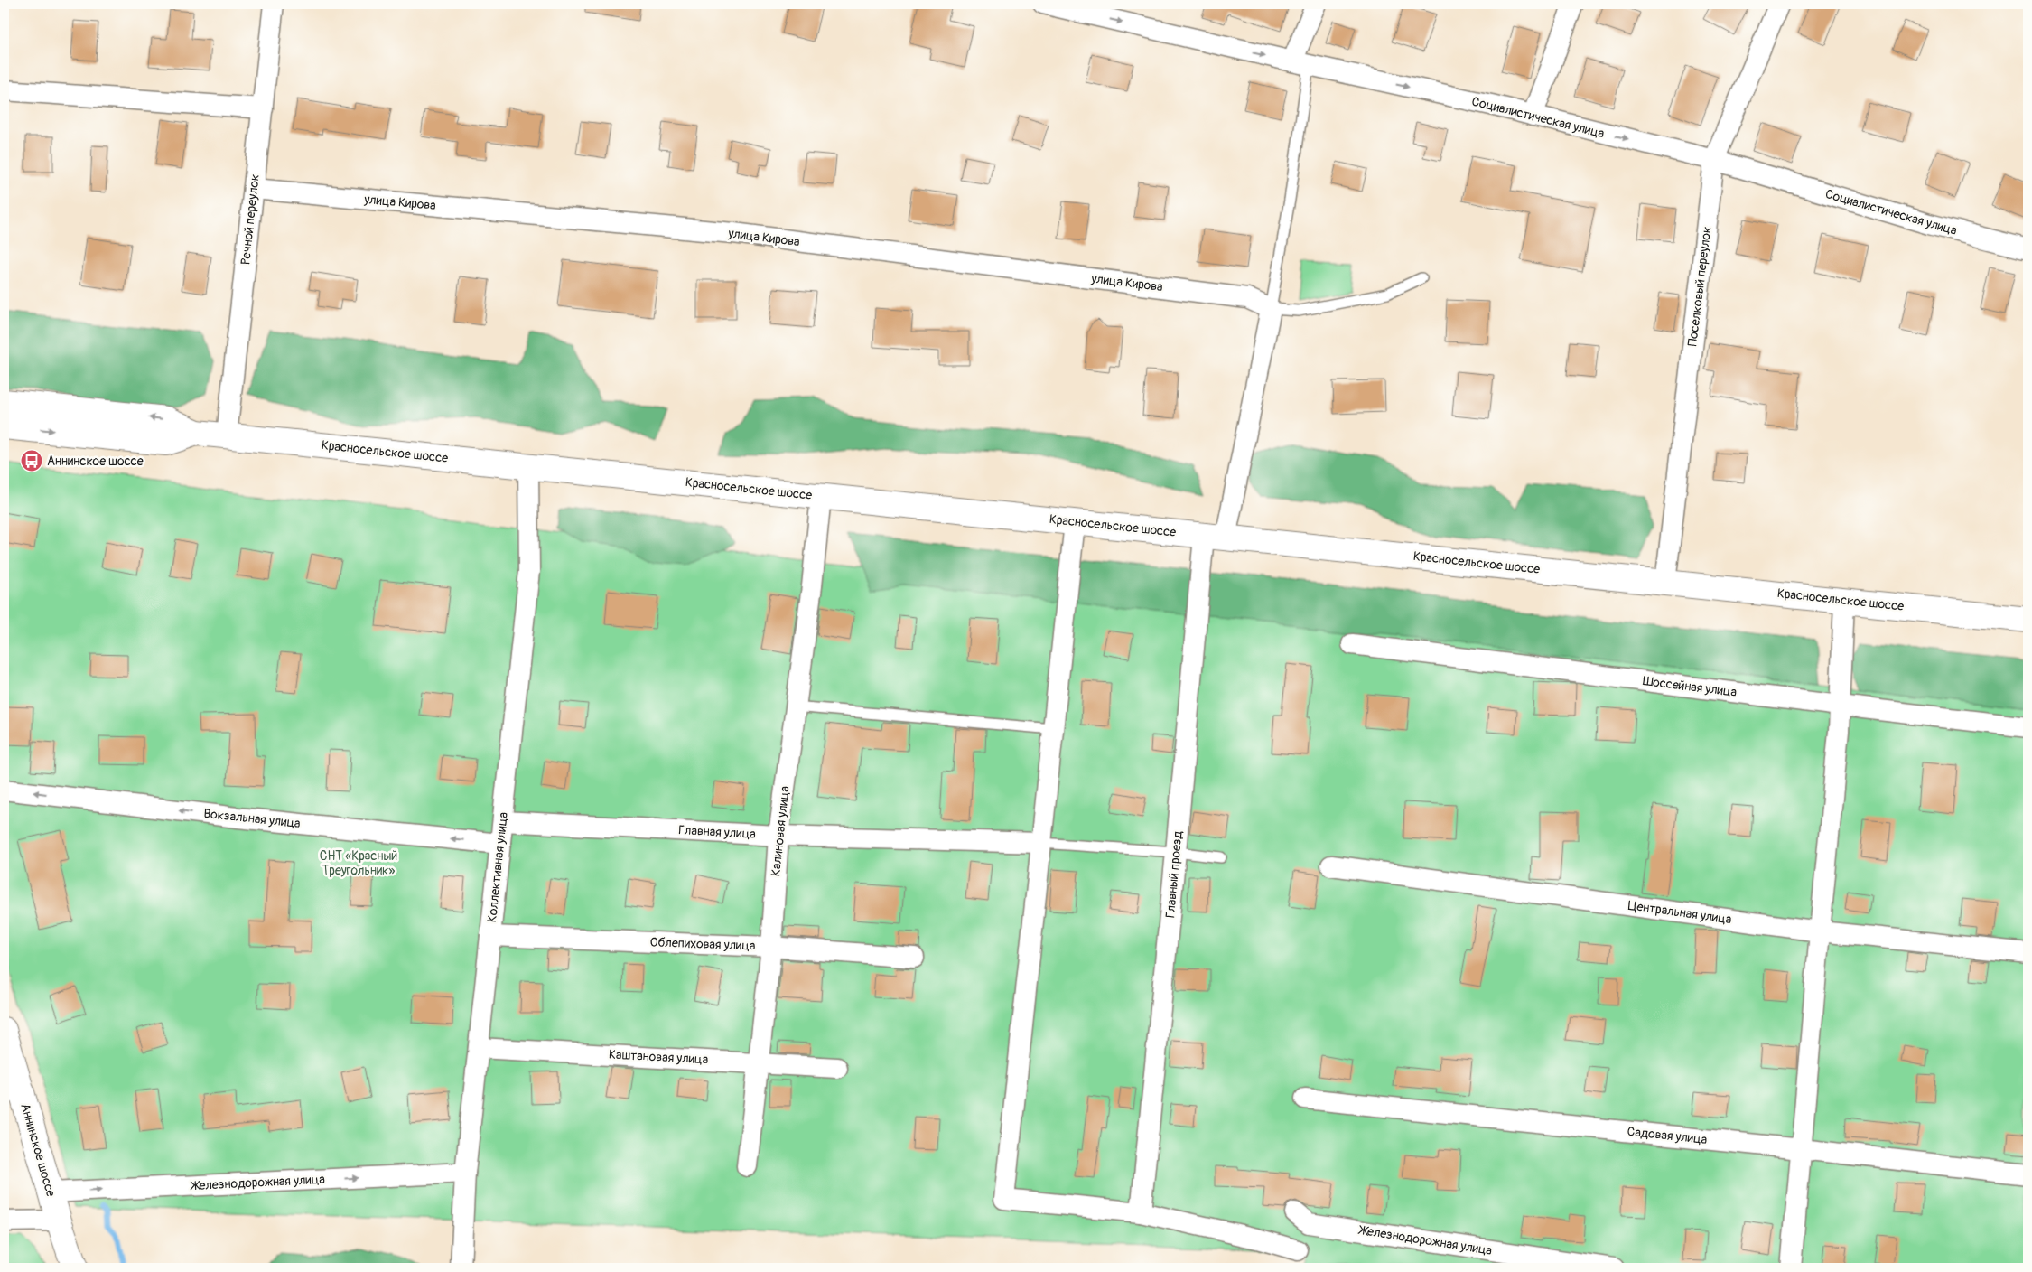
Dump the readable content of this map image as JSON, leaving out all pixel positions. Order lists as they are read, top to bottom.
{
  "streets": {
    "main road": ["Красносельское шоссе", "Аннинское шоссе"],
    "street": [
      "Социалистическая улица",
      "улица Кирова",
      "Речной переулок",
      "Поселковый переулок",
      "Шоссейная улица",
      "Вокзальная улица",
      "Калиновая улица",
      "Главная улица",
      "Коллективная улица",
      "Главный проезд",
      "Центральная улица",
      "Облепиховая улица",
      "Каштановая улица",
      "Садовая улица",
      "Железнодорожная улица"
    ]
  },
  "crossings": [
    ["Социалистическая улица", "Поселковый переулок"],
    ["улица Кирова", "Речной переулок"],
    ["улица Кирова", "Главный проезд"],
    ["Речной переулок", "Красносельское шоссе"],
    ["Поселковый переулок", "Красносельское шоссе"],
    ["Красносельское шоссе", "Калиновая улица"],
    ["Красносельское шоссе", "Коллективная улица"],
    ["Красносельское шоссе", "Главный проезд"],
    ["Вокзальная улица", "Коллективная улица"],
    ["Калиновая улица", "Главная улица"],
    ["Калиновая улица", "Облепиховая улица"],
    ["Калиновая улица", "Каштановая улица"],
    ["Главная улица", "Коллективная улица"],
    ["Коллективная улица", "Облепиховая улица"],
    ["Коллективная улица", "Каштановая улица"],
    ["Коллективная улица", "Железнодорожная улица"],
    ["Аннинское шоссе", "Железнодорожная улица"]
  ],
  "one_way": ["Социалистическая улица", "Вокзальная улица", "Железнодорожная улица"],
  "parks": ["СНТ «Красный Треугольник»"],
  "places": {
    "bus stop": ["Аннинское шоссе"]
  }
}
